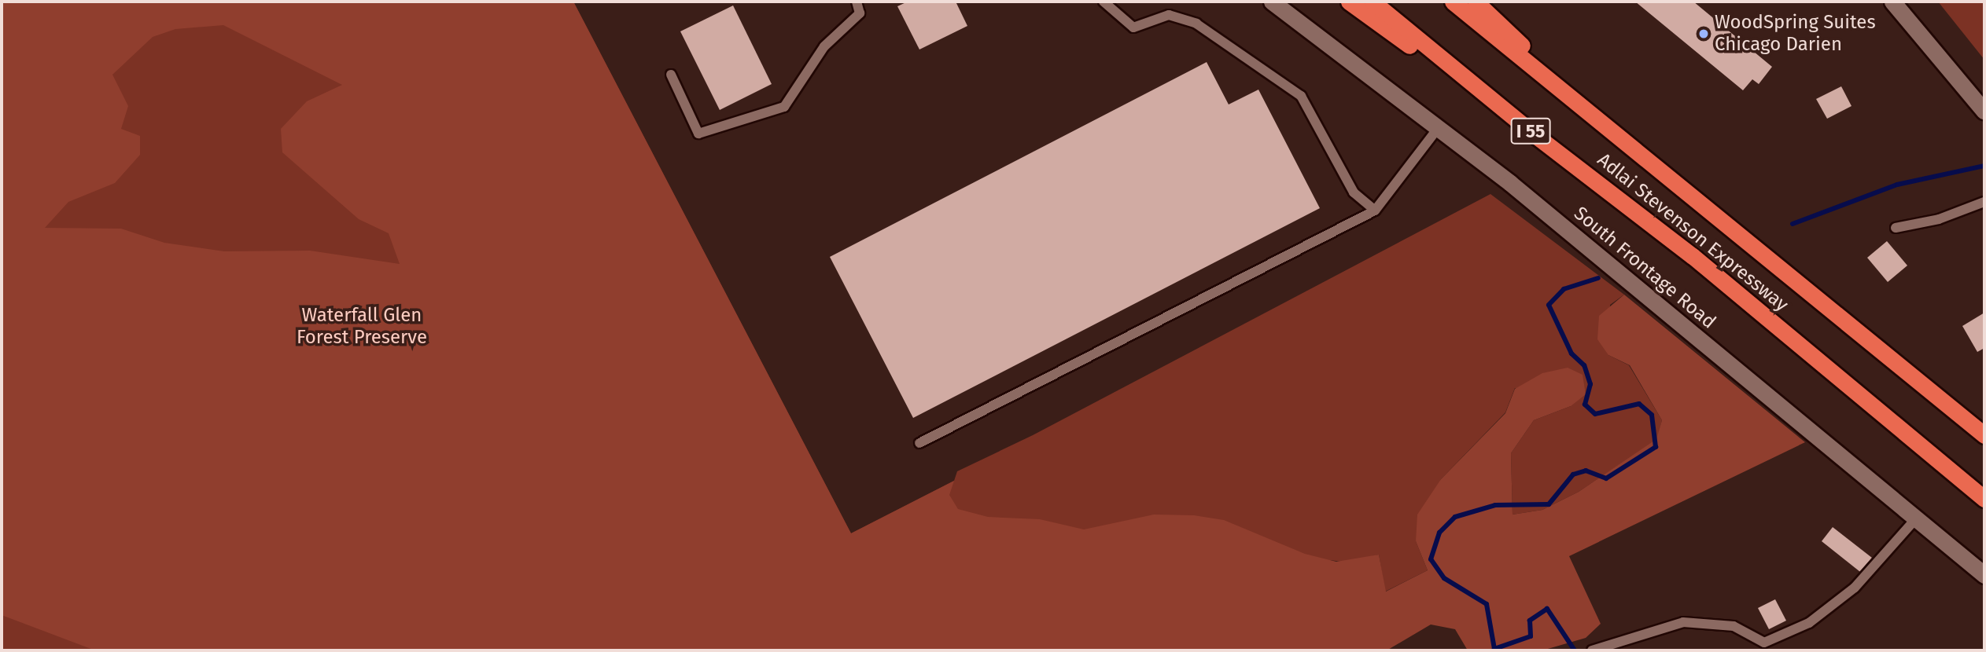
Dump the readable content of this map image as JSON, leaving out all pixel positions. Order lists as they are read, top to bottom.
{
  "streets": {
    "highway": ["I 55", "Adlai Stevenson Expressway"],
    "street": ["South Frontage Road"]
  },
  "parks": ["Waterfall Glen Forest Preserve"],
  "places": ["WoodSpring Suites Chicago Darien"]
}
